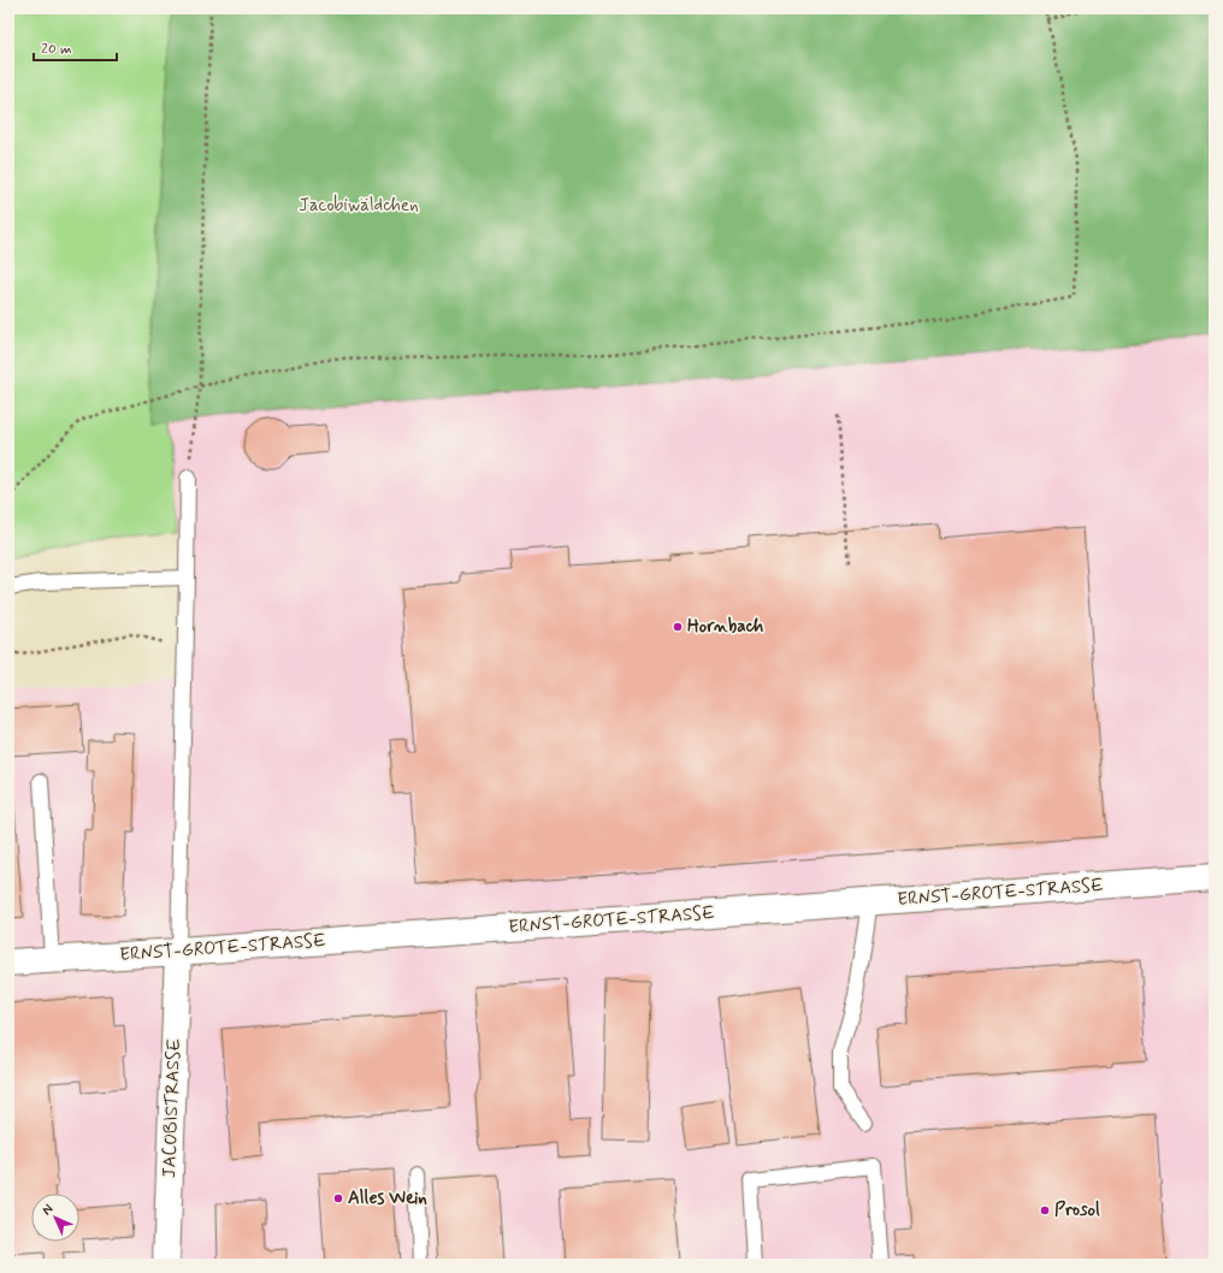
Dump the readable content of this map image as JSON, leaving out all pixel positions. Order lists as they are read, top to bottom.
{
  "streets": {
    "street": ["ERNST-GROTE-STRASSE", "JACOBISTRASSE"]
  },
  "crossings": [
    ["ERNST-GROTE-STRASSE", "JACOBISTRASSE"]
  ],
  "parks": ["Jacobiwäldchen"],
  "places": ["Hornbach", "Alles Wein", "Prosol"],
  "scale_bar": "20 m",
  "north": "top left"
}
